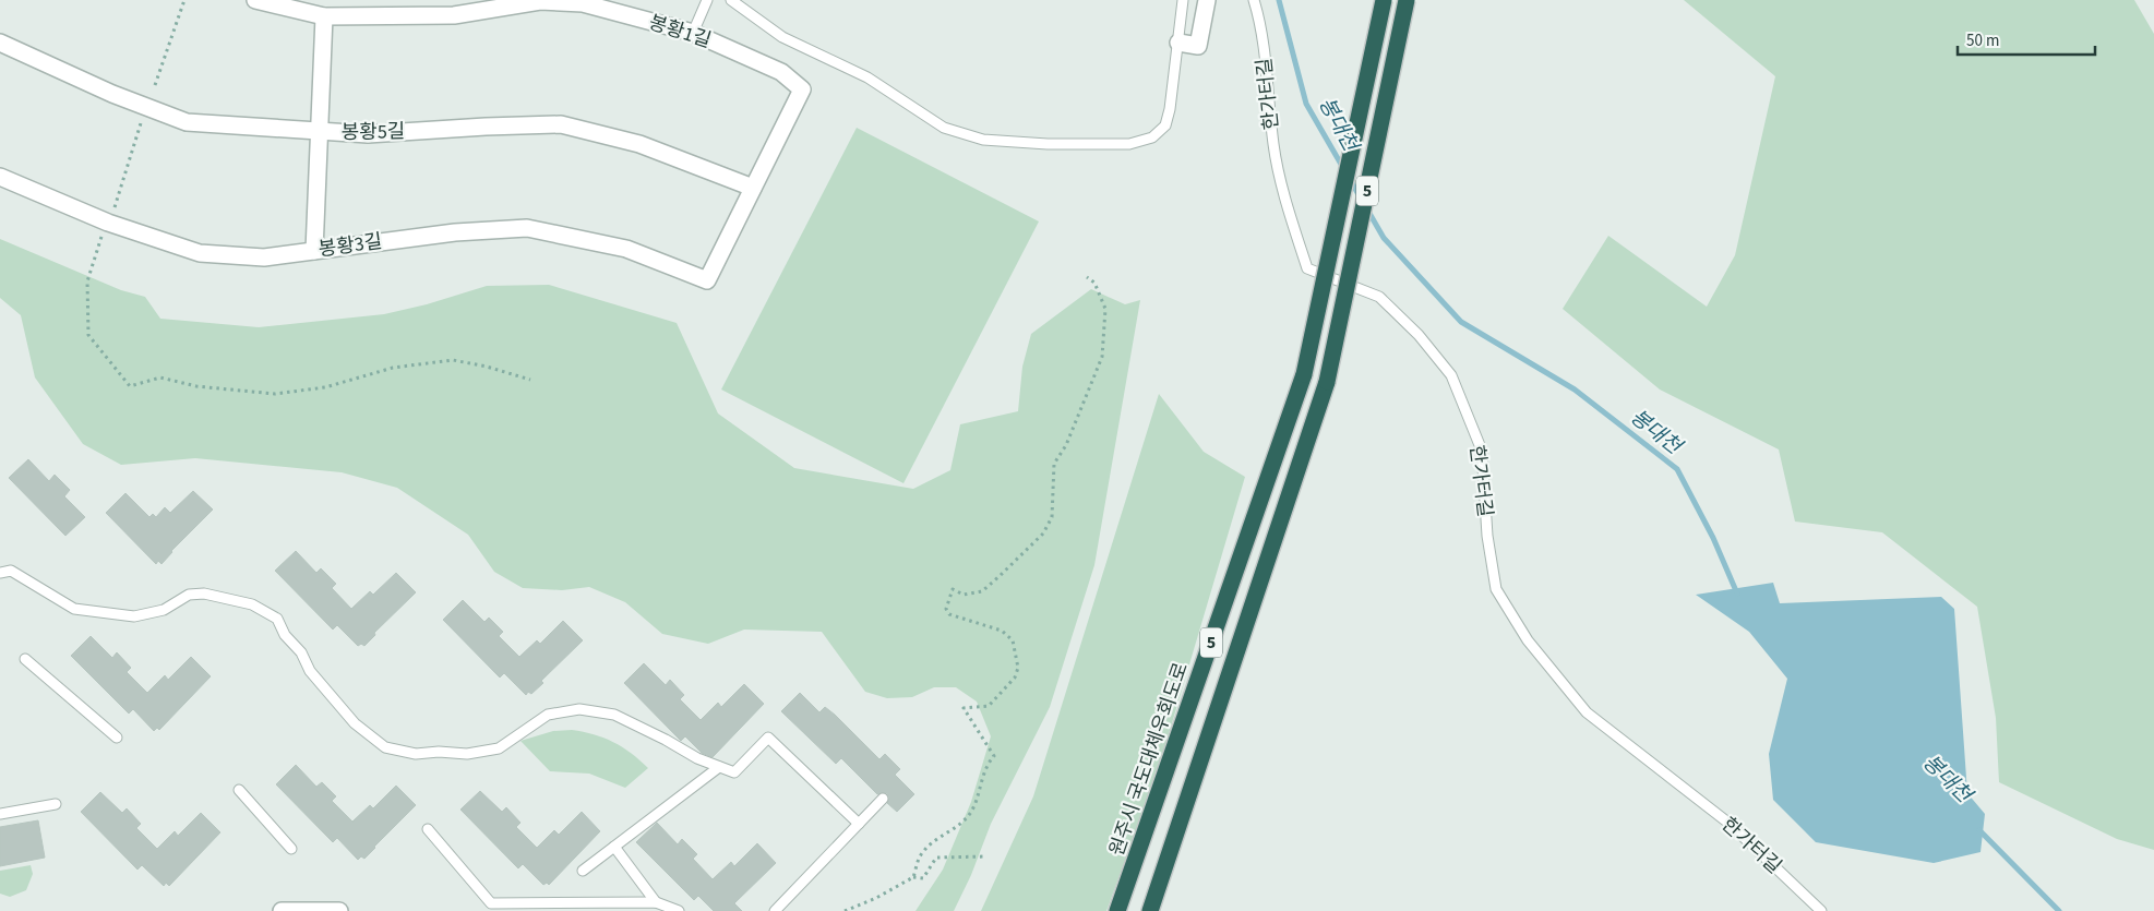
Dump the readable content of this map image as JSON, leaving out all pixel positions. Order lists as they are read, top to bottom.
{
  "streets": {
    "highway": ["5", "원주시 국도대체우회도로"],
    "street": ["봉황1길", "봉황5길", "봉황3길"],
    "lane": ["한가터길"]
  },
  "crossings": [
    ["봉황1길", "봉황5길"],
    ["봉황1길", "봉황3길"],
    ["봉황5길", "봉황3길"]
  ],
  "water": ["봉대천"],
  "scale_bar": "50 m"
}
